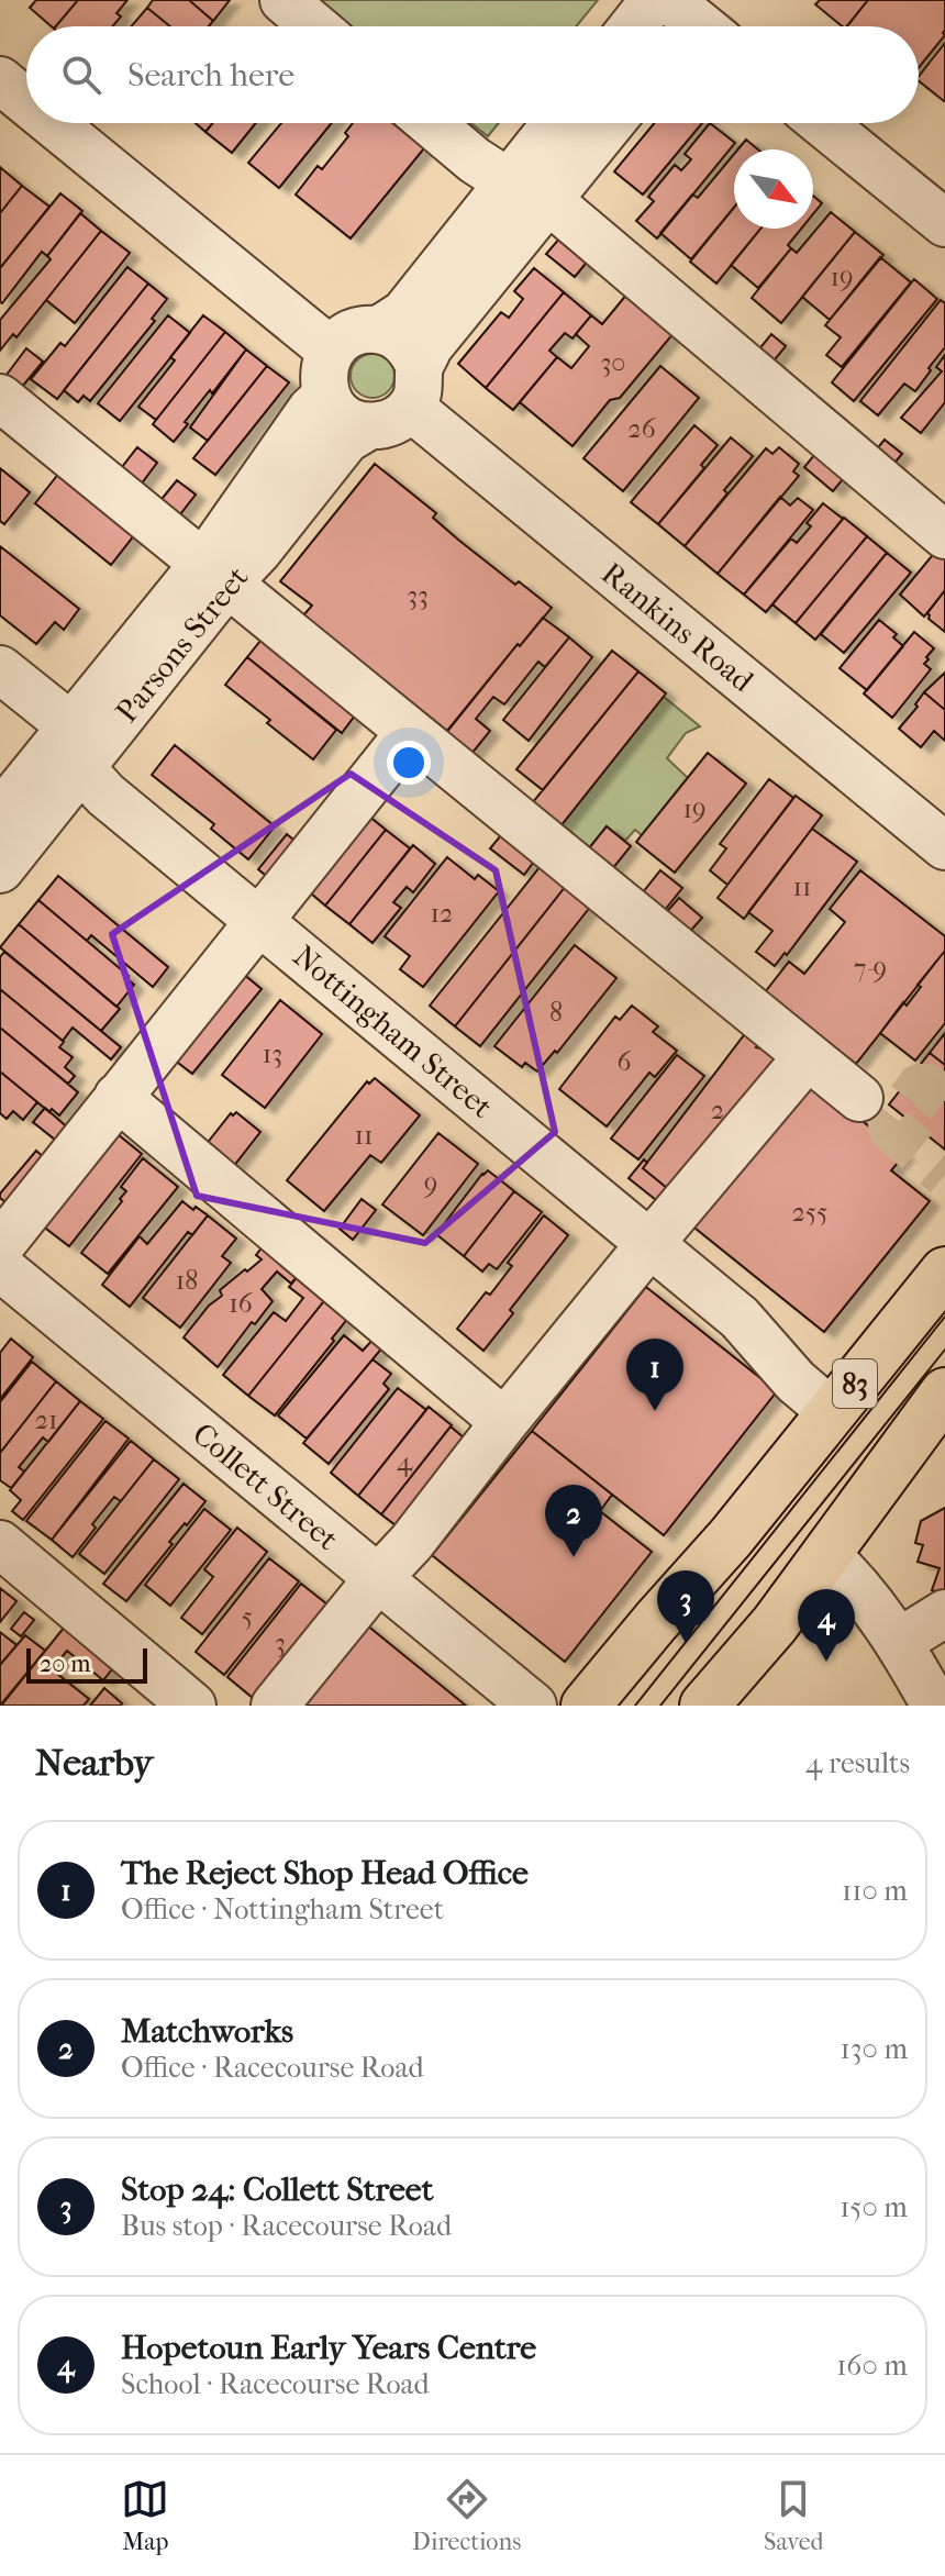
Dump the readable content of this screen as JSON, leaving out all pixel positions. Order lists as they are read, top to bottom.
{
  "streets": {
    "highway": ["83"],
    "street": [
      "Rankins Road",
      "Parsons Street",
      "Nottingham Street",
      "Collett Street"
    ]
  },
  "crossings": [
    ["Rankins Road", "Parsons Street"],
    ["Parsons Street", "Nottingham Street"],
    ["Nottingham Street", "83"]
  ],
  "house_numbers": [
    "19",
    "30",
    "26",
    "33",
    "19",
    "11",
    "12",
    "7-9",
    "8",
    "13",
    "6",
    "2",
    "11",
    "9",
    "255",
    "18",
    "16",
    "21",
    "4",
    "5",
    "3"
  ],
  "scale_bar": "20 m",
  "north": "bottom right",
  "page": {
    "search": "Search here",
    "pins": [
      "1",
      "2",
      "3",
      "4"
    ],
    "scale": "20 m",
    "heading": ["Nearby", "4 results"],
    "list": [
      {
        "mark": "1",
        "name": "The Reject Shop Head Office",
        "note": "Office · Nottingham Street",
        "value": "110 m"
      },
      {
        "mark": "2",
        "name": "Matchworks",
        "note": "Office · Racecourse Road",
        "value": "130 m"
      },
      {
        "mark": "3",
        "name": "Stop 24: Collett Street",
        "note": "Bus stop · Racecourse Road",
        "value": "150 m"
      },
      {
        "mark": "4",
        "name": "Hopetoun Early Years Centre",
        "note": "School · Racecourse Road",
        "value": "160 m"
      }
    ],
    "nav": ["Map", "Directions", "Saved"]
  }
}
